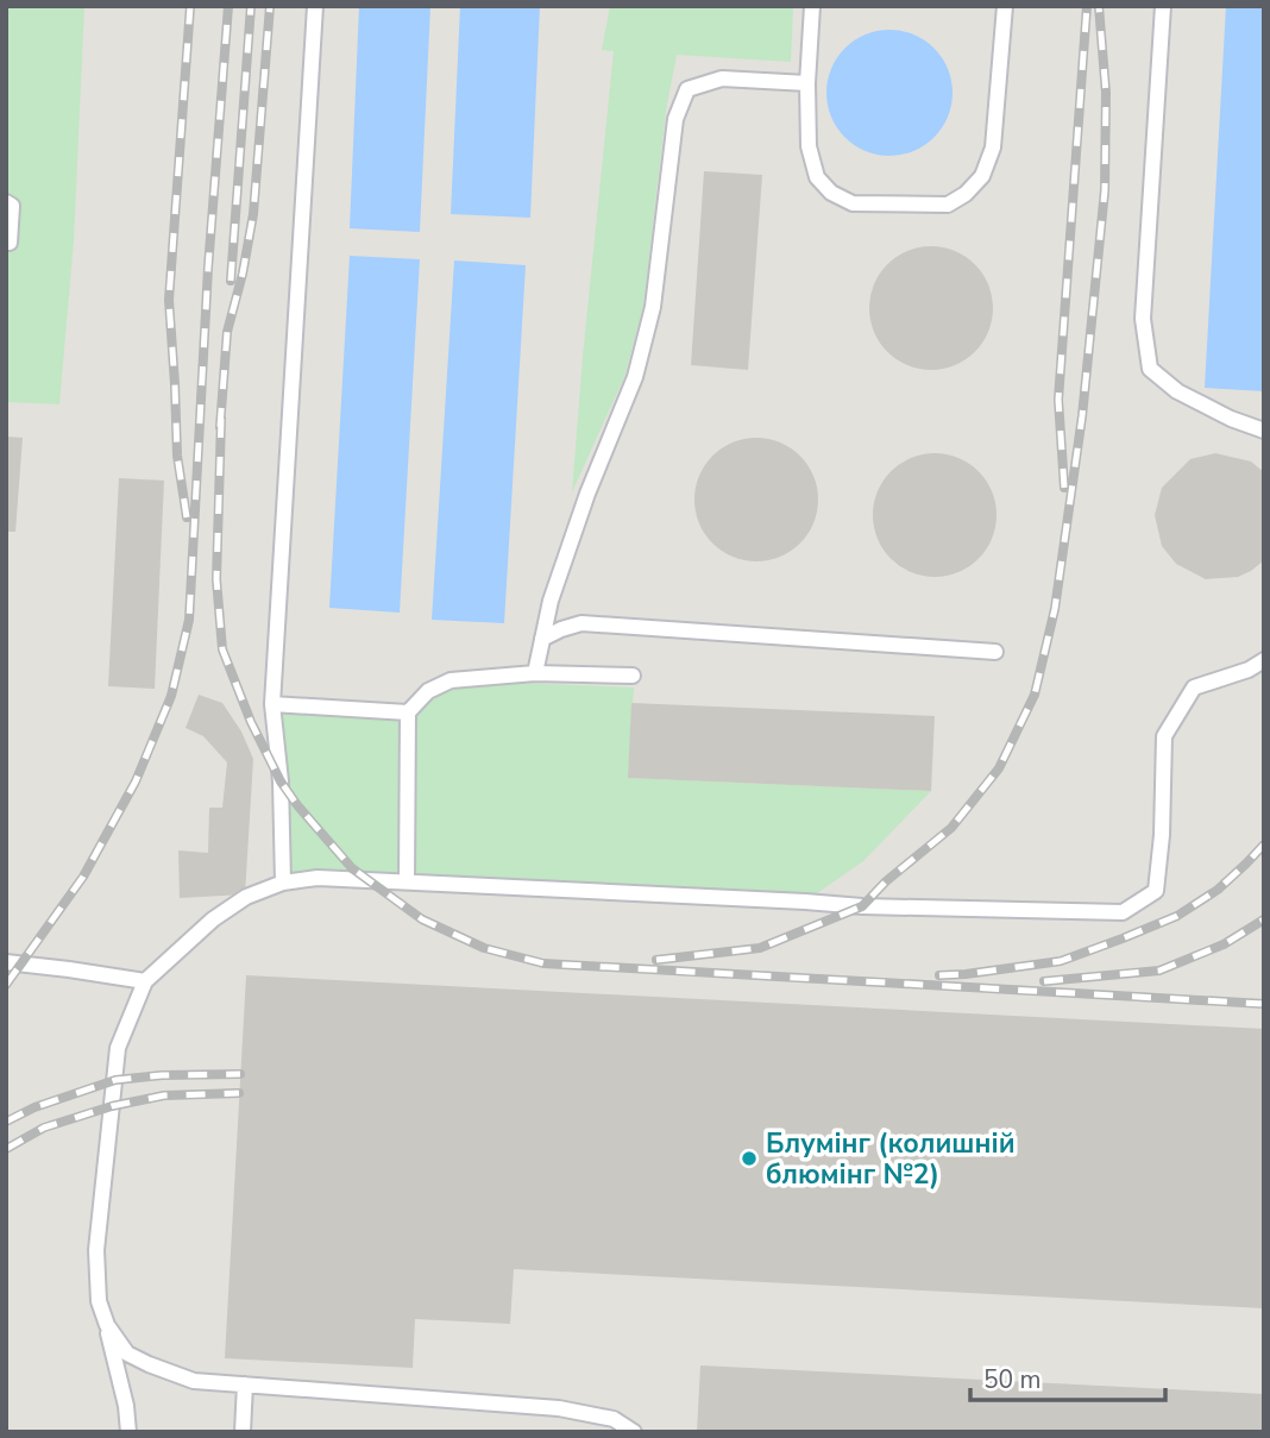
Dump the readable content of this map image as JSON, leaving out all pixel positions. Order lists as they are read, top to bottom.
{
  "places": ["Блумінг (колишній блюмінг №2)"],
  "scale_bar": "50 m"
}
